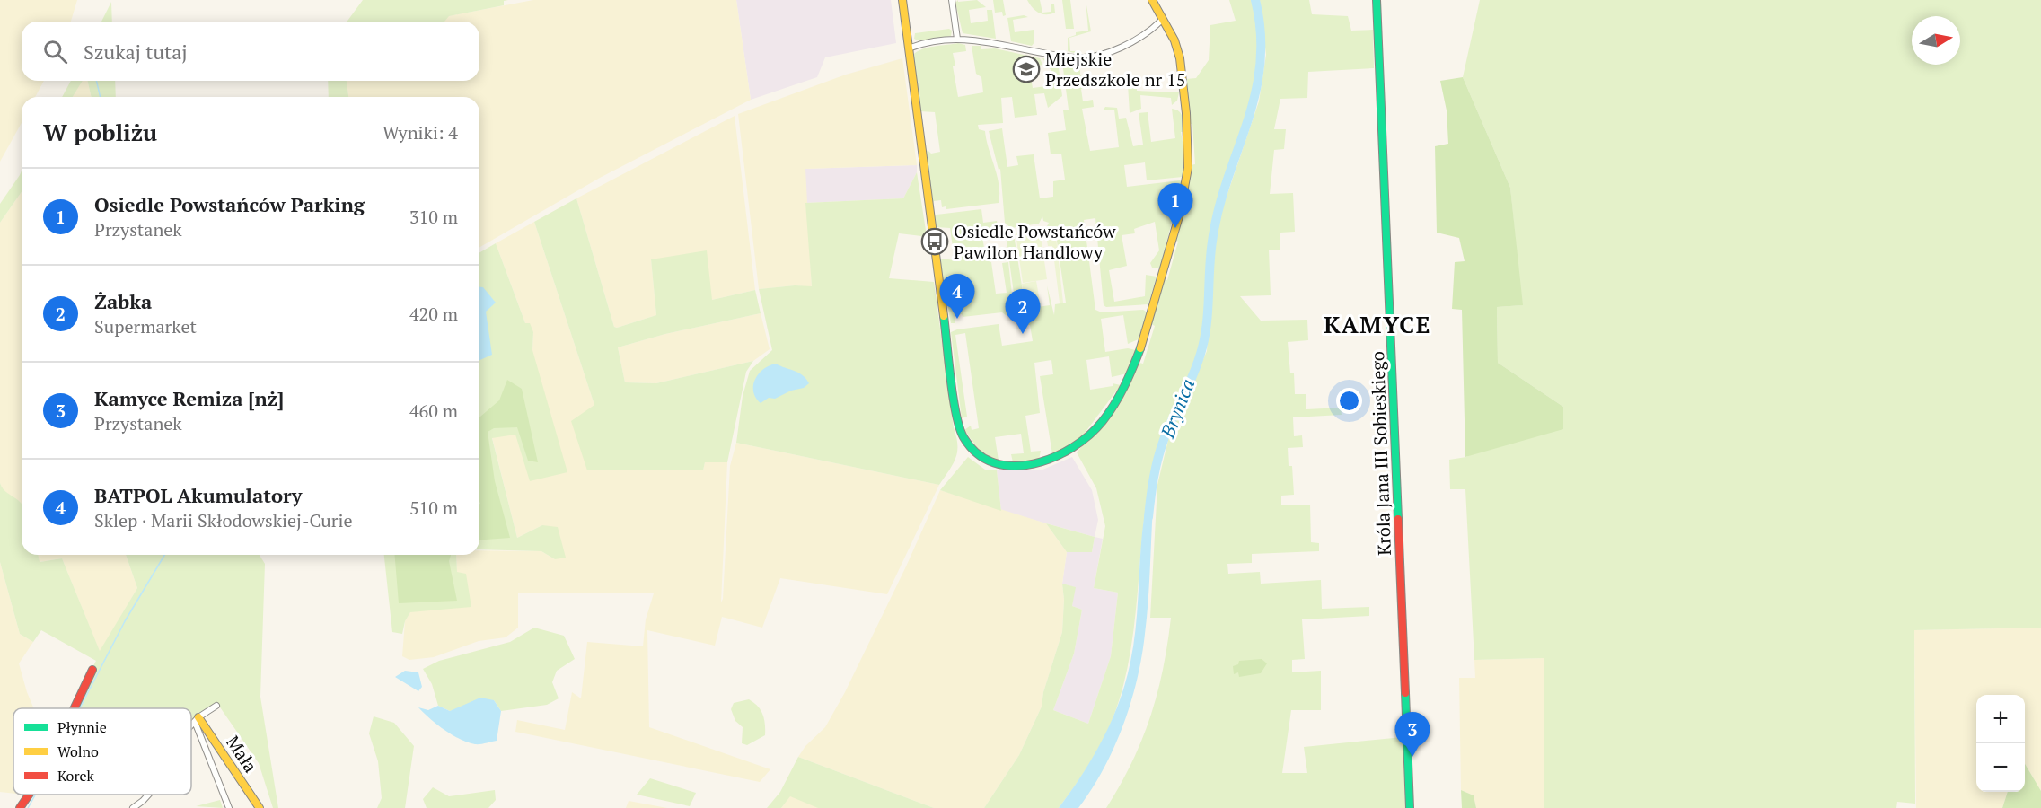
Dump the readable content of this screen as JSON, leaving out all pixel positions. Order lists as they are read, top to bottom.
{
  "streets": {
    "street": ["Króla Jana III Sobieskiego", "Mała"]
  },
  "districts": ["KAMYCE"],
  "water": ["Brynica"],
  "places": {
    "school or university": ["Miejskie Przedszkole nr 15"],
    "bus stop": ["Osiedle Powstańców Pawilon Handlowy"]
  },
  "legend": ["Płynnie", "Wolno", "Korek"],
  "north": "right",
  "page": {
    "search": "Szukaj tutaj",
    "heading": ["W pobliżu", "Wyniki: 4"],
    "list": [
      {
        "mark": "1",
        "name": "Osiedle Powstańców Parking",
        "note": "Przystanek",
        "value": "310 m"
      },
      {
        "mark": "2",
        "name": "Żabka",
        "note": "Supermarket",
        "value": "420 m"
      },
      {
        "mark": "3",
        "name": "Kamyce Remiza [nż]",
        "note": "Przystanek",
        "value": "460 m"
      },
      {
        "mark": "4",
        "name": "BATPOL Akumulatory",
        "note": "Sklep · Marii Skłodowskiej-Curie",
        "value": "510 m"
      }
    ],
    "pins": [
      "1",
      "4",
      "2",
      "3"
    ],
    "map_buttons": ["+", "−"]
  }
}
